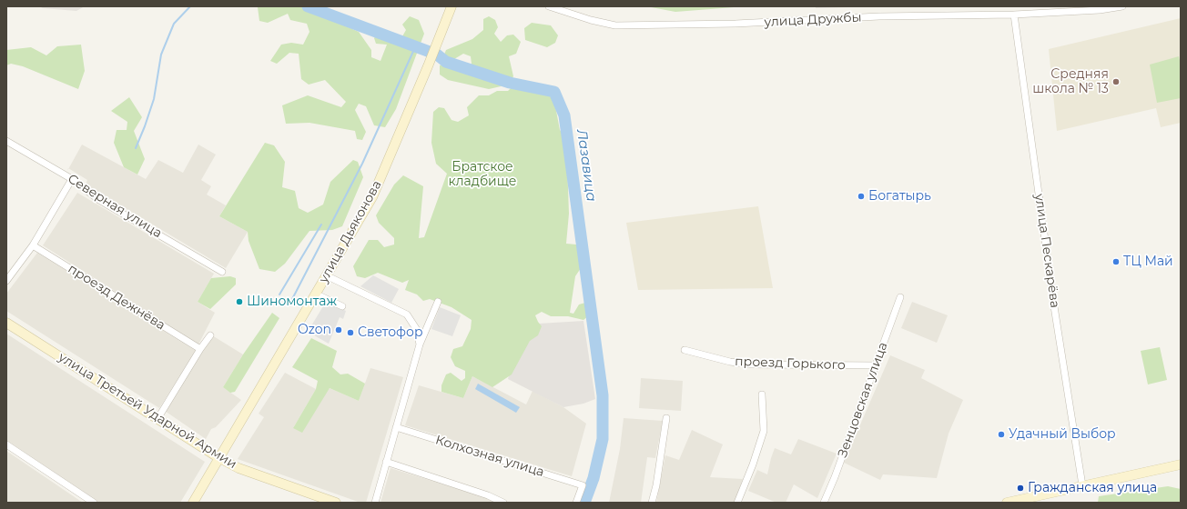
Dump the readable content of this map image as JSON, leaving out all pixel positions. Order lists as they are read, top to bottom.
{
  "streets": {
    "main road": ["улица Дьяконова", "улица Третьей Ударной Армии"],
    "street": [
      "улица Дружбы",
      "Северная улица",
      "улица Пескарёва",
      "проезд Дежнёва",
      "проезд Горького",
      "Зенцовская улица",
      "Колхозная улица"
    ]
  },
  "crossings": [
    ["улица Дружбы", "улица Пескарёва"],
    ["улица Дьяконова", "улица Третьей Ударной Армии"],
    ["проезд Горького", "Зенцовская улица"]
  ],
  "water": ["Лазавица"],
  "parks": ["Братское кладбище"],
  "places": [
    "Средняя школа № 13",
    "Богатырь",
    "ТЦ Май",
    "Шиномонтаж",
    "Ozon",
    "Светофор",
    "Удачный Выбор",
    "Гражданская улица"
  ]
}
